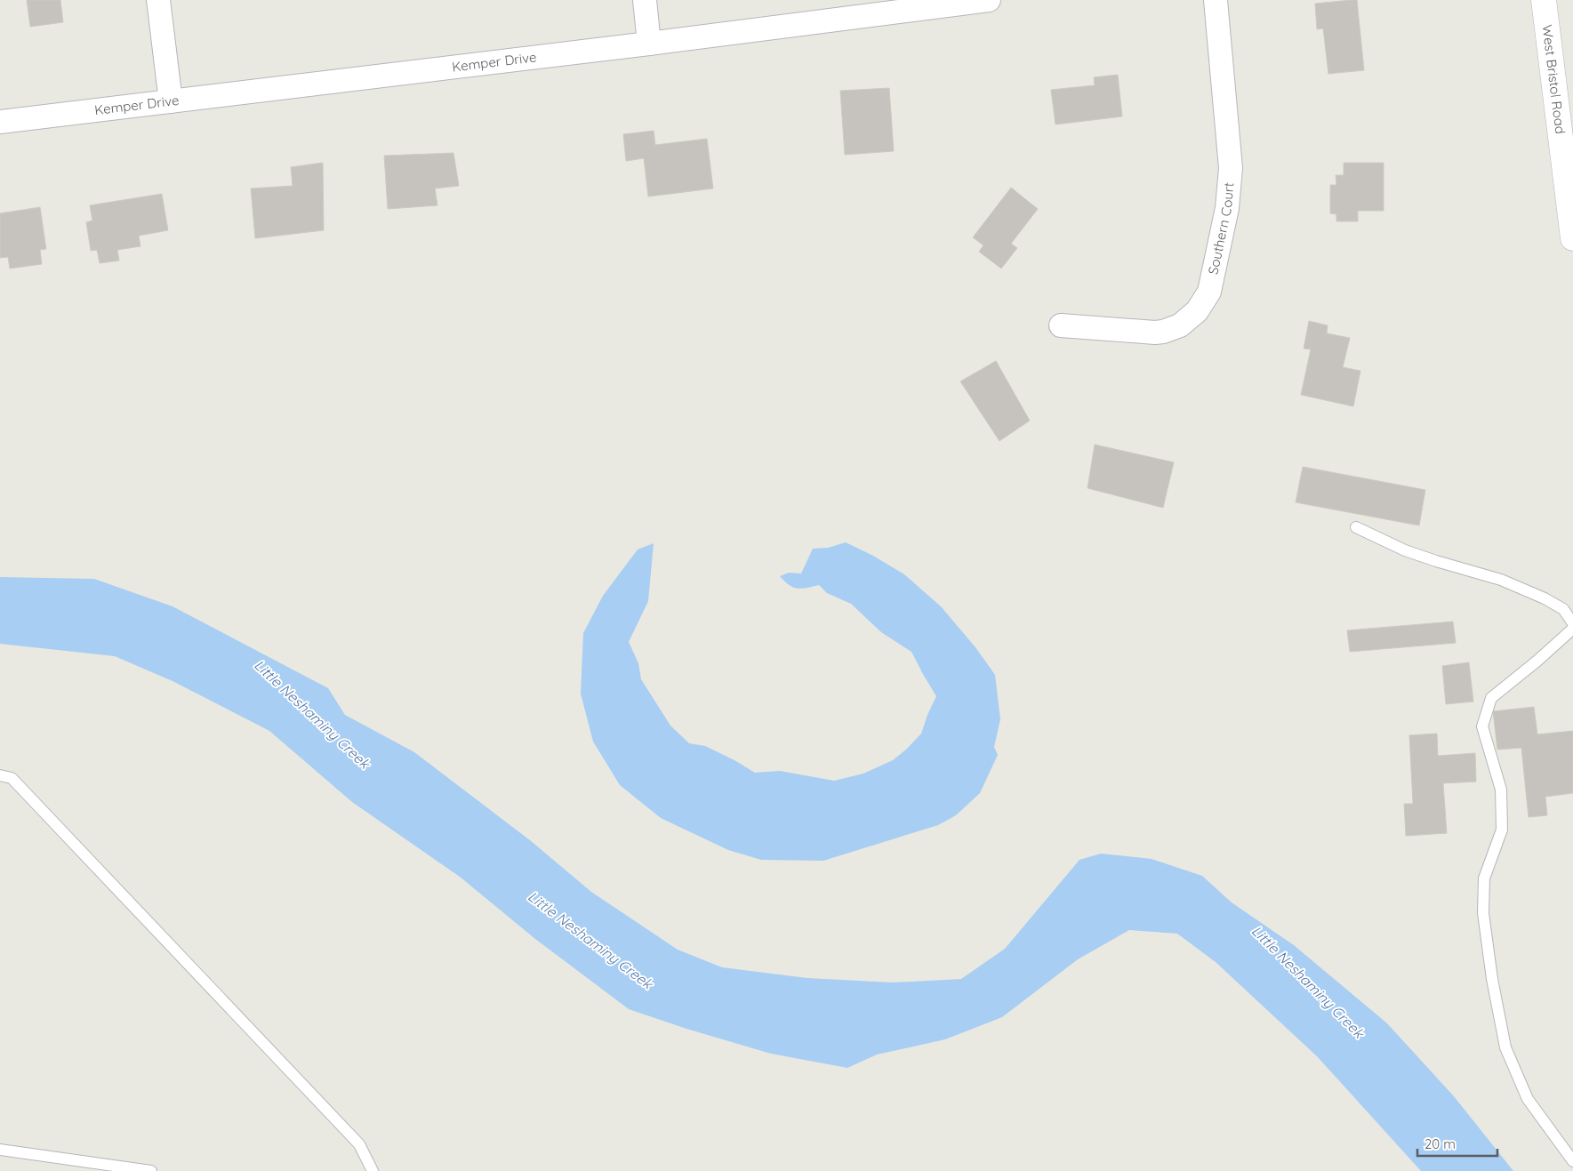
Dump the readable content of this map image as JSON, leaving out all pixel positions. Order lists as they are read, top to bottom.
{
  "streets": {
    "main road": ["West Bristol Road"],
    "street": ["Kemper Drive", "Southern Court"]
  },
  "water": ["Little Neshaminy Creek"],
  "scale_bar": "20 m"
}
